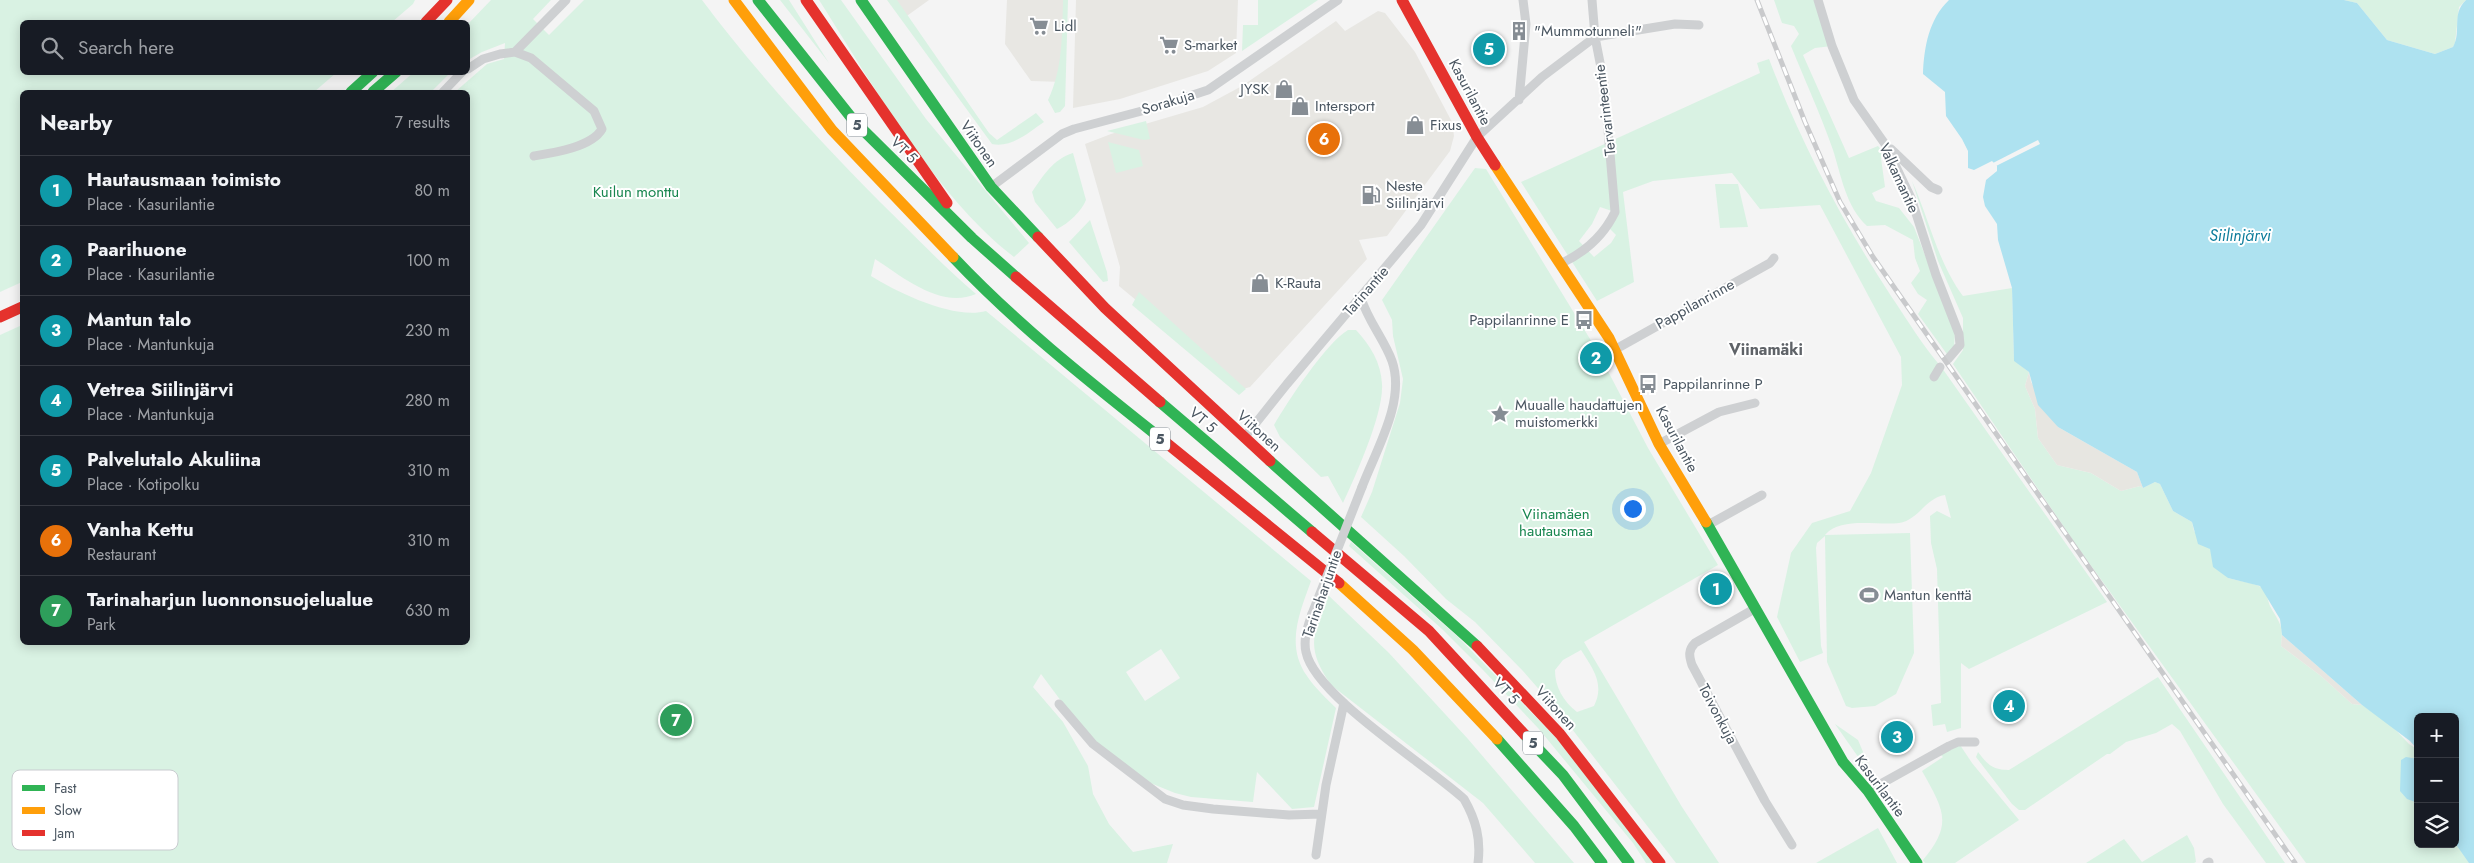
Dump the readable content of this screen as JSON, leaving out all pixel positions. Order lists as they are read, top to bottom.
{
  "streets": {
    "main road": [
      "Kasurilantie",
      "5",
      "Viitonen",
      "VT 5"
    ],
    "street": [
      "Sorakuja",
      "Tervarinteentie",
      "Valkamantie",
      "Tarinantie",
      "Pappilanrinne",
      "Tarinaharjuntie",
      "Toivonkuja"
    ]
  },
  "crossings": [
    ["Kasurilantie", "Tervarinteentie"],
    ["Kasurilantie", "Tarinantie"],
    ["Kasurilantie", "Pappilanrinne"],
    ["Kasurilantie", "Toivonkuja"],
    ["Sorakuja", "Viitonen"],
    ["Tervarinteentie", "Tarinantie"],
    ["Viitonen", "Tarinantie"],
    ["Tarinantie", "Tarinaharjuntie"]
  ],
  "districts": ["Viinamäki"],
  "water": ["Siilinjärvi"],
  "parks": ["Kuilun monttu", "Viinamäen hautausmaa"],
  "places": {
    "supermarket": ["Lidl", "S-market"],
    "building": ["\"Mummotunneli\""],
    "shop": [
      "JYSK",
      "Intersport",
      "Fixus",
      "K-Rauta"
    ],
    "fuel station": ["Neste Siilinjärvi"],
    "bus stop": ["Pappilanrinne E", "Pappilanrinne P"],
    "place": ["Muualle haudattujen muistomerkki"],
    "sports": ["Mantun kenttä"]
  },
  "legend": ["Fast", "Slow", "Jam"],
  "page": {
    "search": "Search here",
    "pins": [
      "5",
      "6",
      "2",
      "1",
      "4",
      "7",
      "3"
    ],
    "heading": ["Nearby", "7 results"],
    "list": [
      {
        "mark": "1",
        "name": "Hautausmaan toimisto",
        "note": "Place · Kasurilantie",
        "value": "80 m"
      },
      {
        "mark": "2",
        "name": "Paarihuone",
        "note": "Place · Kasurilantie",
        "value": "100 m"
      },
      {
        "mark": "3",
        "name": "Mantun talo",
        "note": "Place · Mantunkuja",
        "value": "230 m"
      },
      {
        "mark": "4",
        "name": "Vetrea Siilinjärvi",
        "note": "Place · Mantunkuja",
        "value": "280 m"
      },
      {
        "mark": "5",
        "name": "Palvelutalo Akuliina",
        "note": "Place · Kotipolku",
        "value": "310 m"
      },
      {
        "mark": "6",
        "name": "Vanha Kettu",
        "note": "Restaurant",
        "value": "310 m"
      },
      {
        "mark": "7",
        "name": "Tarinaharjun luonnonsuojelualue",
        "note": "Park",
        "value": "630 m"
      }
    ],
    "map_buttons": ["+", "−"]
  }
}
